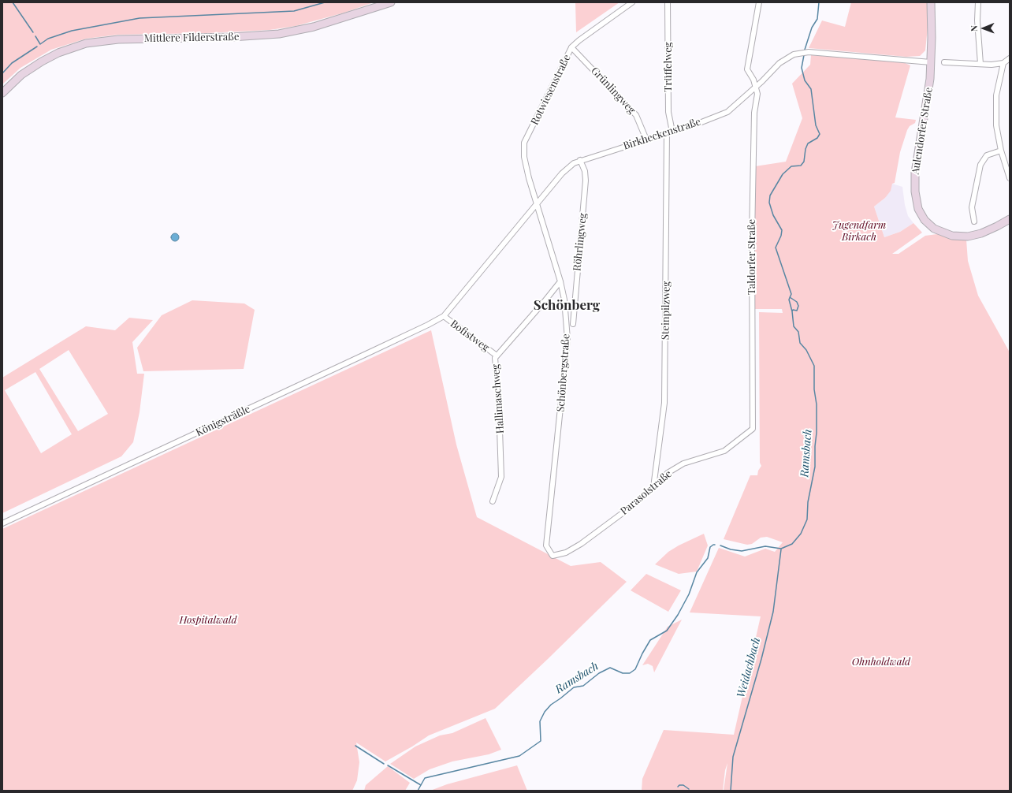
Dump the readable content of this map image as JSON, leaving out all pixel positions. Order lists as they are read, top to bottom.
{
  "streets": {
    "main road": ["Mittlere Filderstraße", "Aulendorfer Straße"],
    "street": [
      "Trüffelweg",
      "Rotwiesenstraße",
      "Grünlingweg",
      "Birkheckenstraße",
      "Röhrlingweg",
      "Taldorfer Straße",
      "Steinpilzweg",
      "Bofistweg",
      "Schönbergstraße",
      "Hallimaschweg",
      "Königsträßle",
      "Parasolstraße"
    ]
  },
  "crossings": [
    ["Trüffelweg", "Birkheckenstraße"],
    ["Trüffelweg", "Steinpilzweg"],
    ["Rotwiesenstraße", "Grünlingweg"],
    ["Rotwiesenstraße", "Birkheckenstraße"],
    ["Rotwiesenstraße", "Schönbergstraße"],
    ["Grünlingweg", "Birkheckenstraße"],
    ["Aulendorfer Straße", "Birkheckenstraße"],
    ["Birkheckenstraße", "Röhrlingweg"],
    ["Birkheckenstraße", "Taldorfer Straße"],
    ["Birkheckenstraße", "Steinpilzweg"],
    ["Birkheckenstraße", "Bofistweg"],
    ["Birkheckenstraße", "Schönbergstraße"],
    ["Birkheckenstraße", "Königsträßle"],
    ["Taldorfer Straße", "Parasolstraße"],
    ["Steinpilzweg", "Parasolstraße"],
    ["Bofistweg", "Hallimaschweg"],
    ["Bofistweg", "Königsträßle"],
    ["Schönbergstraße", "Hallimaschweg"],
    ["Schönbergstraße", "Parasolstraße"]
  ],
  "districts": ["Schönberg"],
  "water": ["Ramsbach", "Weidachbach"],
  "parks": ["Jugendfarm Birkach", "Hospitalwald", "Ohnholdwald"],
  "north": "left"
}
